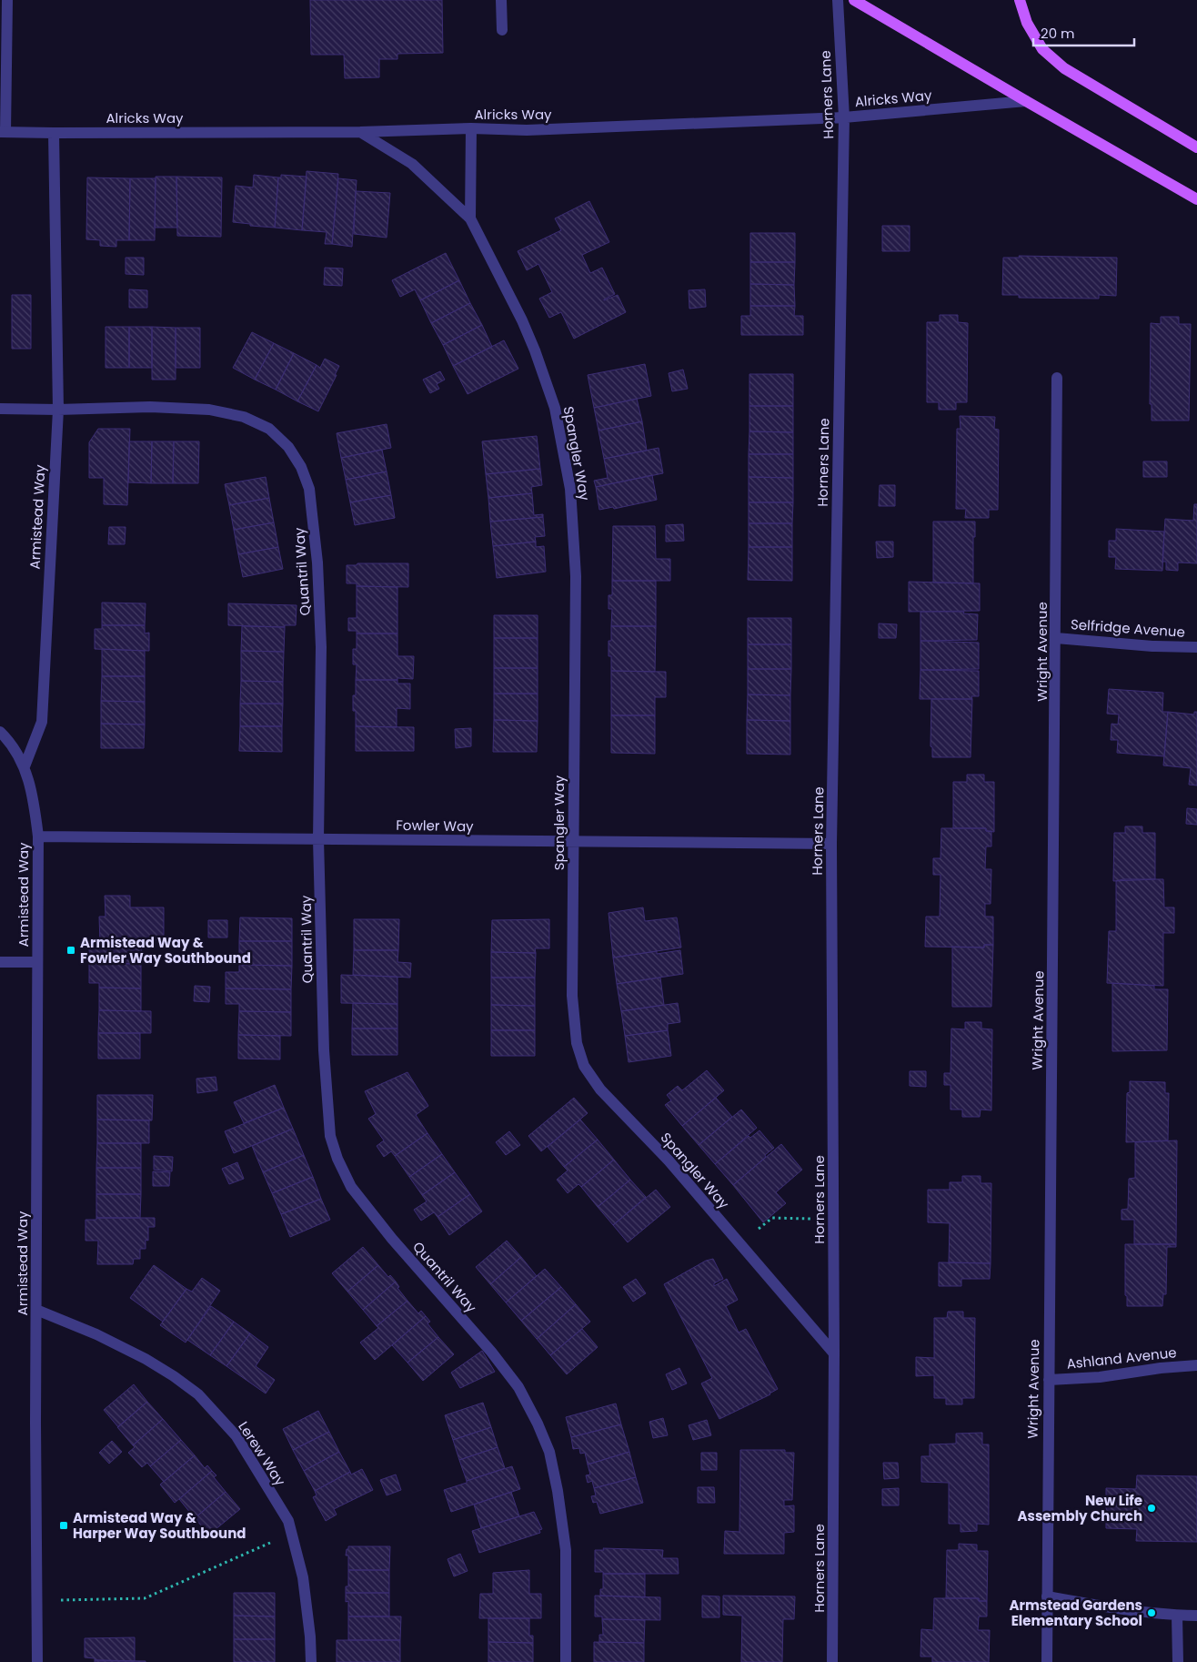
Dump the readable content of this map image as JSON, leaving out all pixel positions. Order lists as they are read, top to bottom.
{
  "streets": {
    "street": [
      "Horners Lane",
      "Alricks Way",
      "Spangler Way",
      "Armistead Way",
      "Quantril Way",
      "Selfridge Avenue",
      "Wright Avenue",
      "Fowler Way",
      "Ashland Avenue",
      "Lerew Way"
    ]
  },
  "crossings": [
    ["Horners Lane", "Alricks Way"],
    ["Horners Lane", "Spangler Way"],
    ["Horners Lane", "Fowler Way"],
    ["Alricks Way", "Spangler Way"],
    ["Alricks Way", "Armistead Way"],
    ["Spangler Way", "Fowler Way"],
    ["Armistead Way", "Quantril Way"],
    ["Armistead Way", "Fowler Way"],
    ["Armistead Way", "Lerew Way"],
    ["Quantril Way", "Fowler Way"],
    ["Selfridge Avenue", "Wright Avenue"],
    ["Wright Avenue", "Ashland Avenue"]
  ],
  "places": {
    "transit": ["Armistead Way & Fowler Way Southbound", "Armistead Way & Harper Way Southbound"],
    "other": ["New Life Assembly Church", "Armstead Gardens Elementary School"]
  },
  "scale_bar": "20 m"
}
